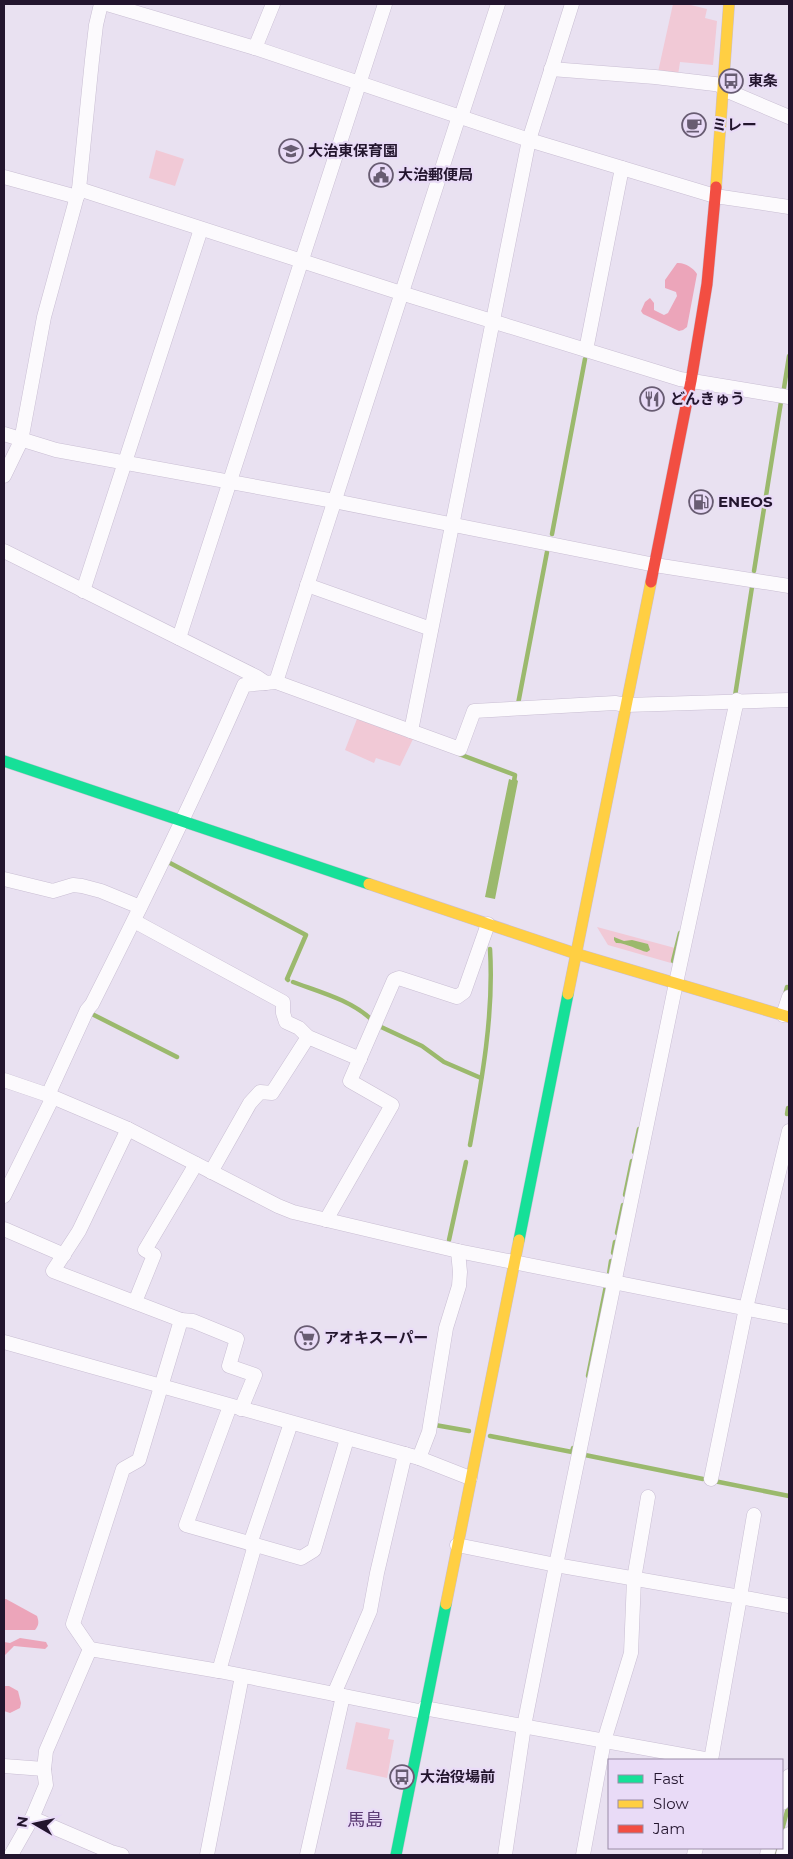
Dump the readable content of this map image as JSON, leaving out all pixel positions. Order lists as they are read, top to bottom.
{
  "districts": ["馬島"],
  "places": {
    "bus stop": ["東条", "大治役場前"],
    "cafe": ["ミレー"],
    "school or university": ["大治東保育園"],
    "public building": ["大治郵便局"],
    "restaurant": ["どんきゅう"],
    "fuel station": ["ENEOS"],
    "supermarket": ["アオキスーパー"]
  },
  "legend": ["Fast", "Slow", "Jam"],
  "north": "left"
}
